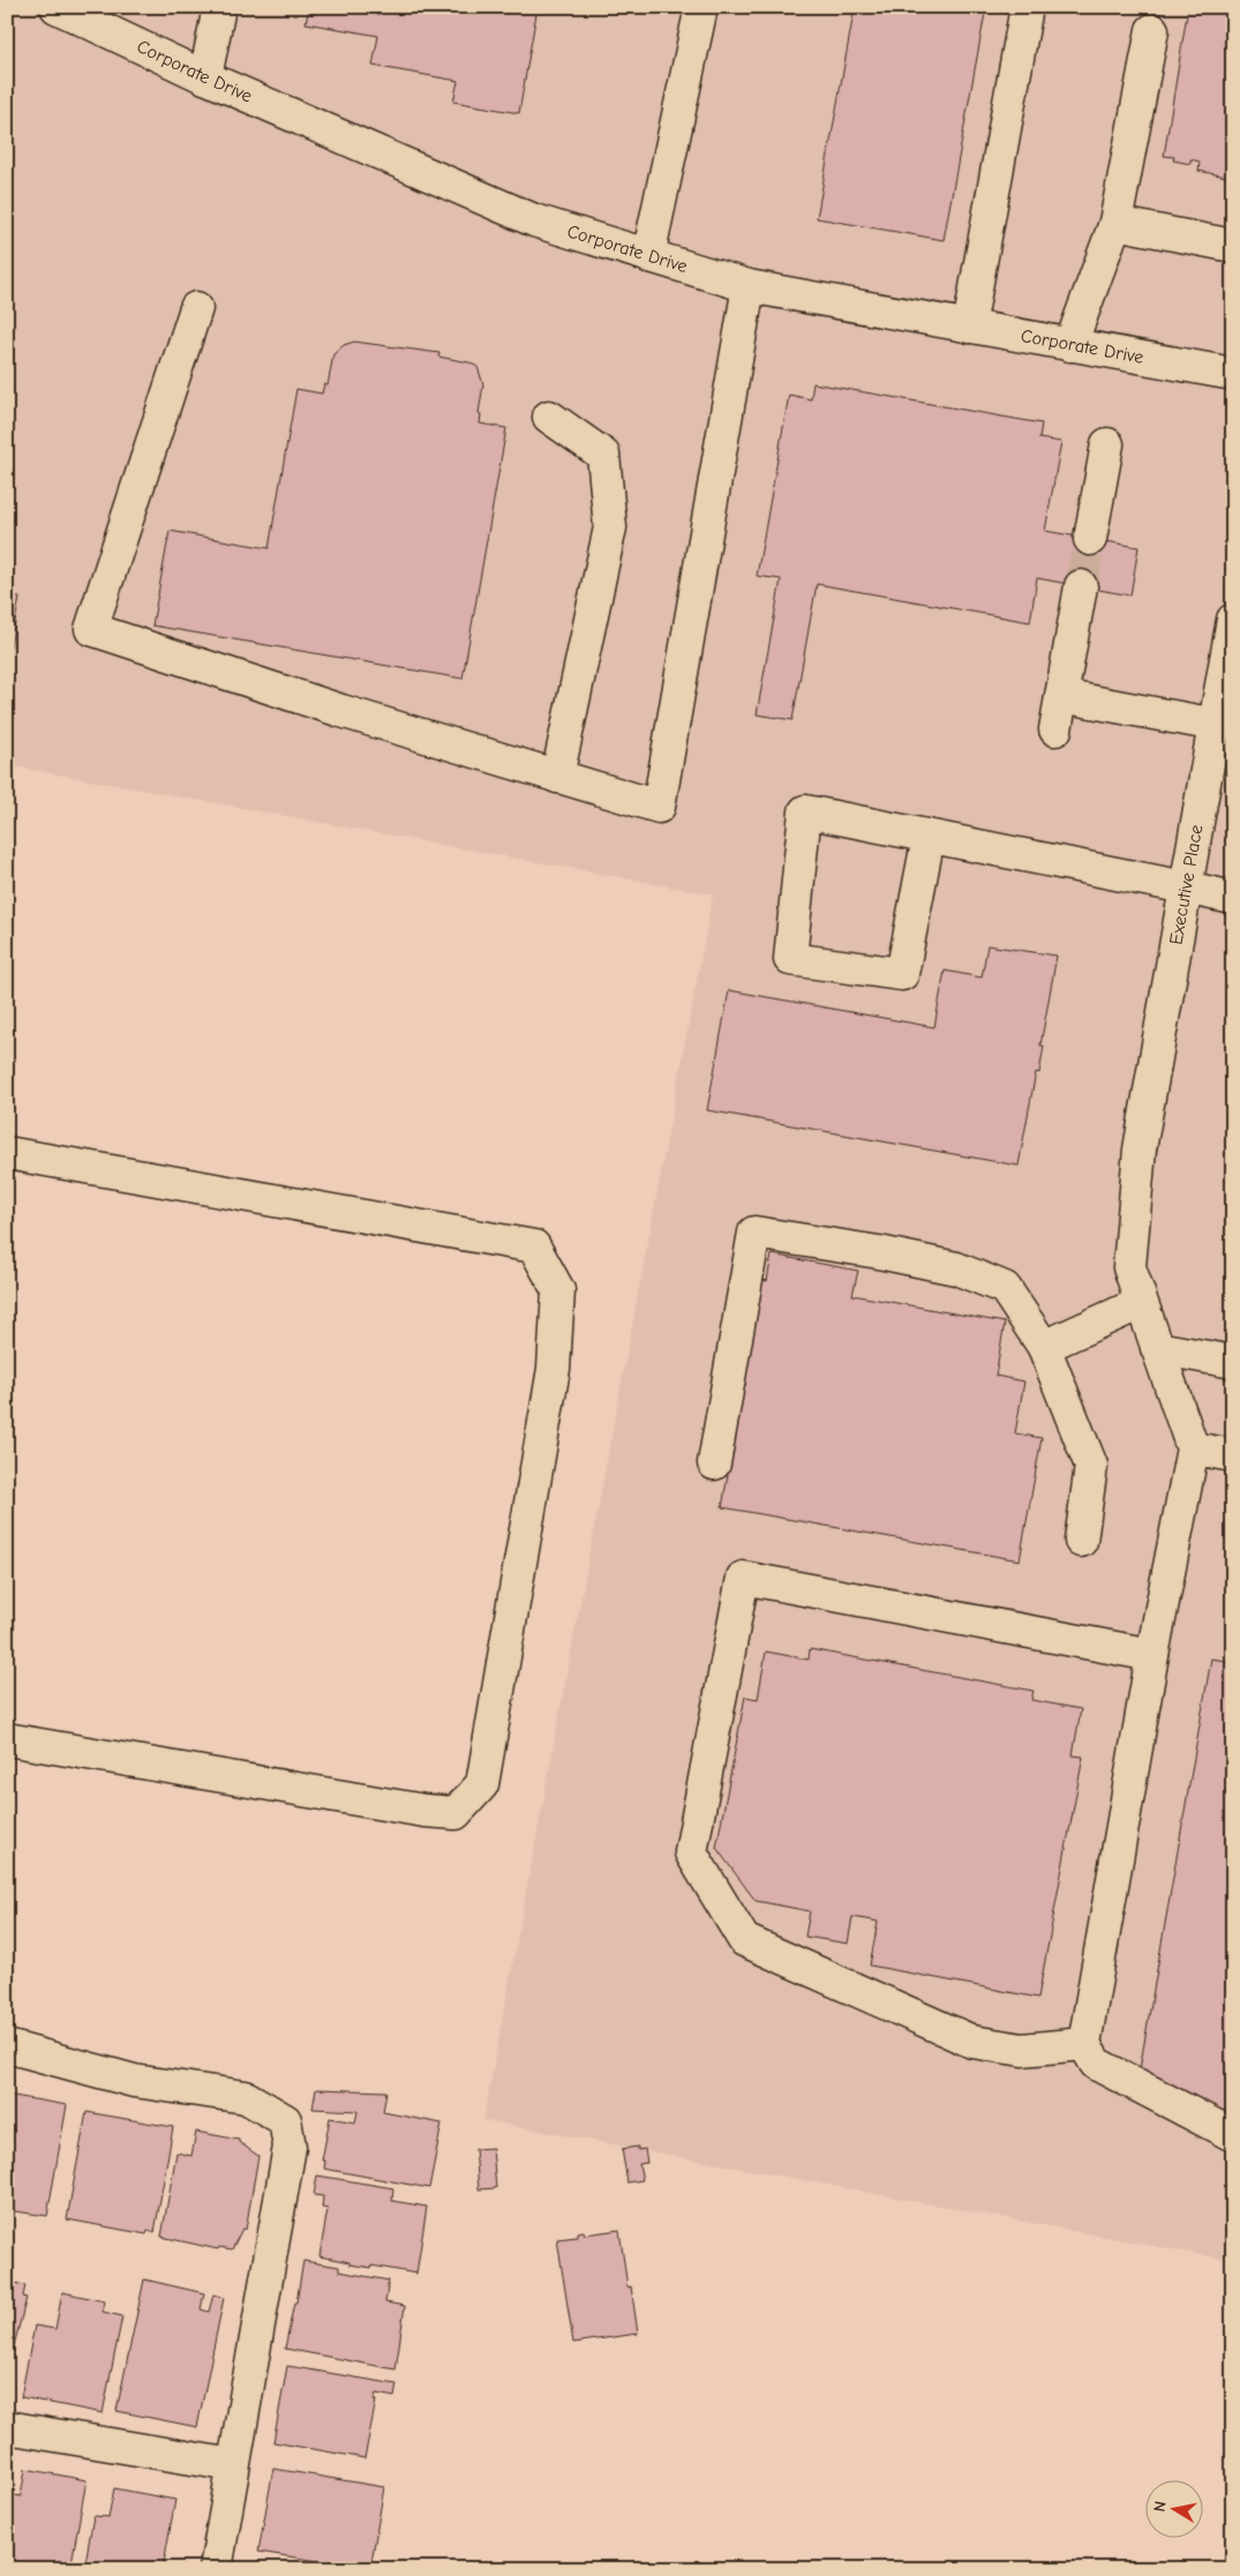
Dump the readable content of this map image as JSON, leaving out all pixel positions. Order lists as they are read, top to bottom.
{
  "streets": {
    "street": ["Corporate Drive", "Executive Place"]
  },
  "north": "left"
}
